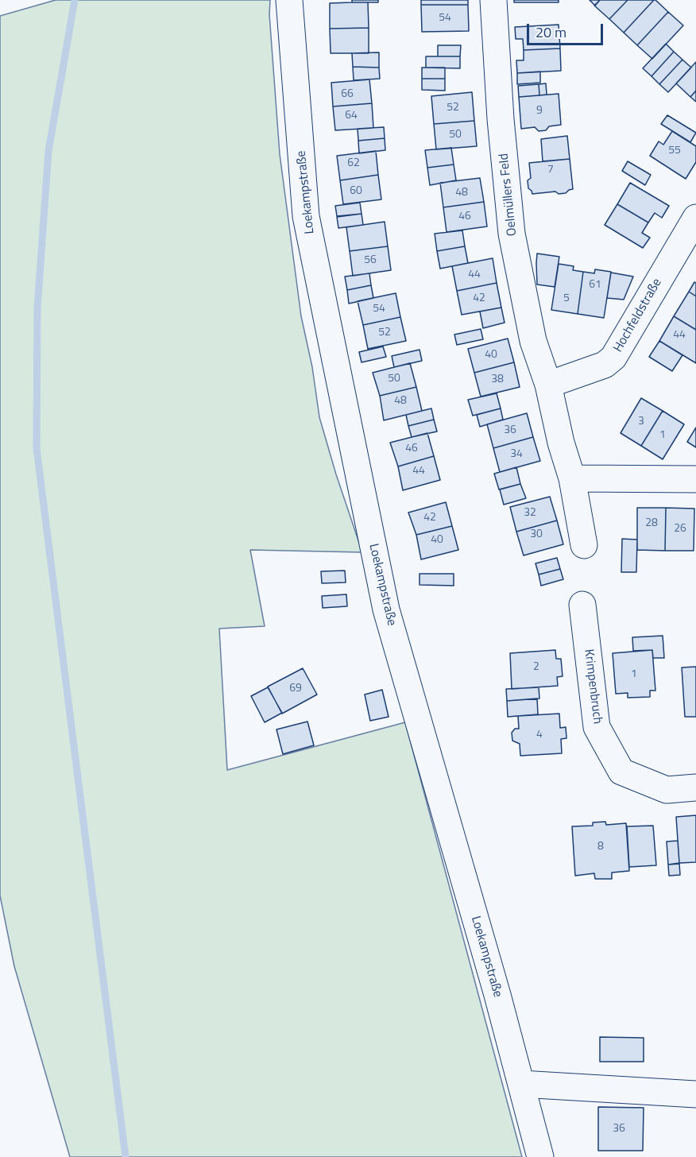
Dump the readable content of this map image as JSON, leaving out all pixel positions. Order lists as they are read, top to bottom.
{
  "streets": {
    "street": [
      "Loekampstraße",
      "Oelmüllers Feld",
      "Hochfeldstraße",
      "Krimpenbruch"
    ]
  },
  "crossings": [
    ["Oelmüllers Feld", "Hochfeldstraße"]
  ],
  "house_numbers": [
    "54",
    "66",
    "52",
    "9",
    "64",
    "50",
    "55",
    "62",
    "7",
    "60",
    "48",
    "46",
    "56",
    "44",
    "61",
    "42",
    "5",
    "54",
    "52",
    "44",
    "40",
    "50",
    "38",
    "48",
    "3",
    "36",
    "1",
    "46",
    "34",
    "44",
    "32",
    "42",
    "28",
    "26",
    "30",
    "40",
    "2",
    "1",
    "69",
    "4",
    "8",
    "36"
  ],
  "scale_bar": "20 m"
}
